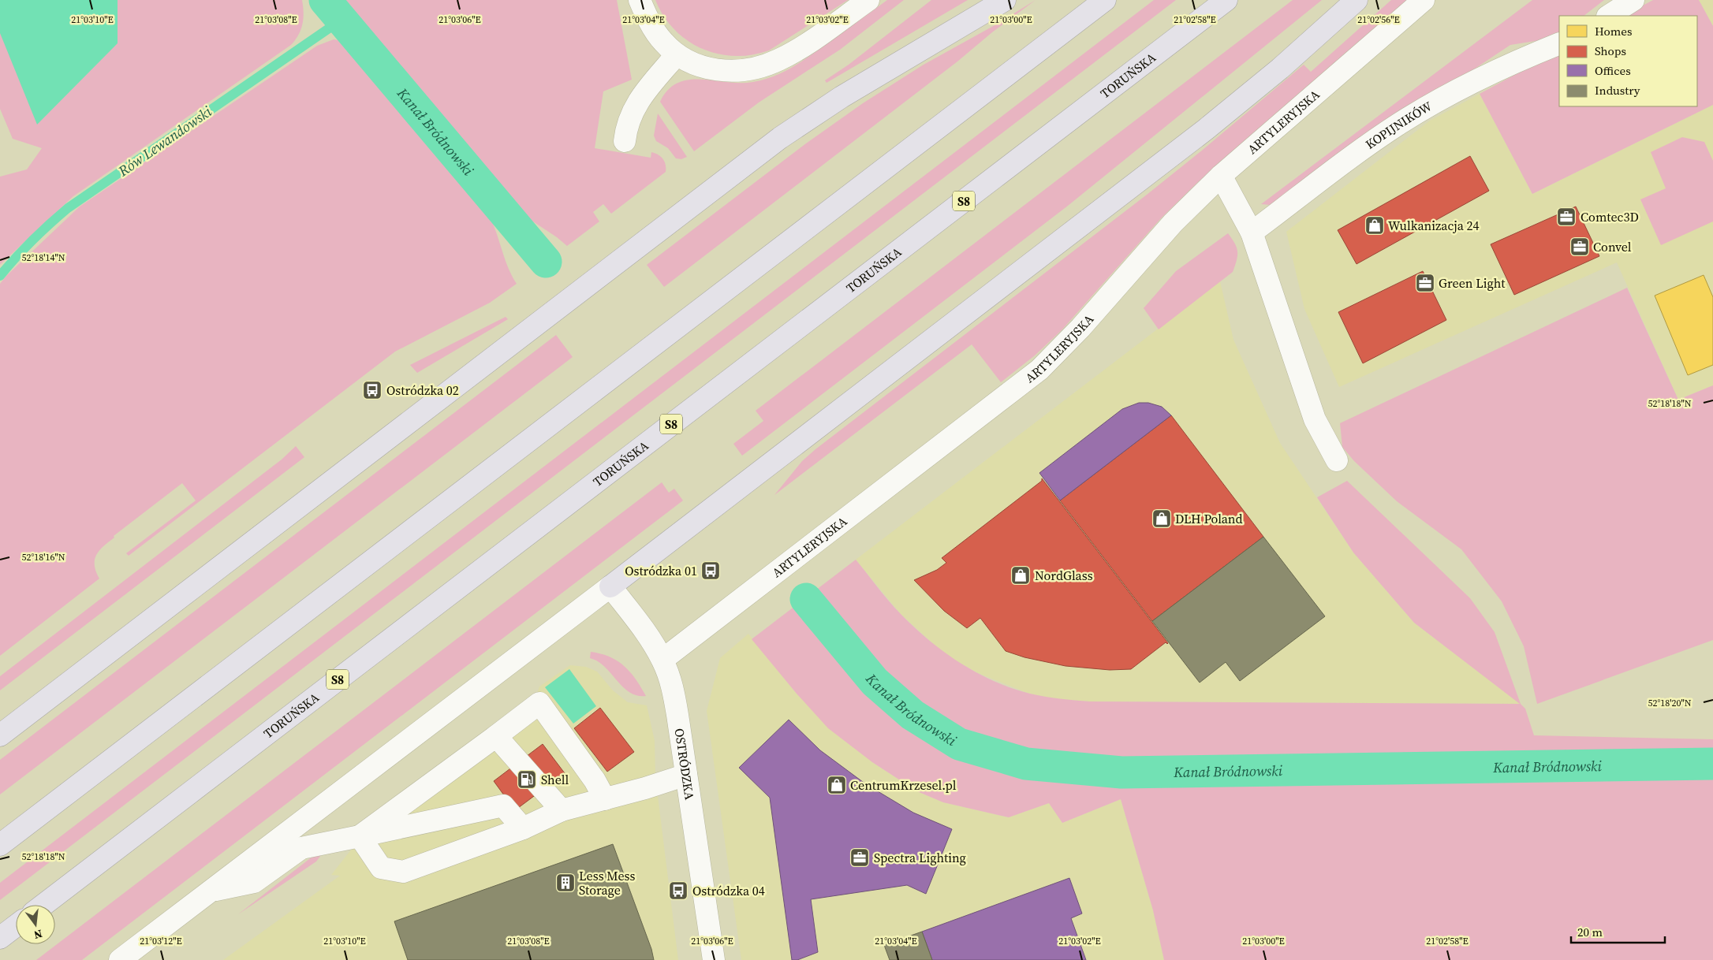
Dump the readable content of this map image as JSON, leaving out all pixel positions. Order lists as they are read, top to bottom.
{
  "streets": {
    "highway": ["TORUŃSKA", "S8"],
    "street": ["ARTYLERYJSKA", "KOPIJNIKÓW", "OSTRÓDZKA"]
  },
  "crossings": [
    ["ARTYLERYJSKA", "OSTRÓDZKA"]
  ],
  "water": ["Kanał Bródnowski", "Rów Lewandowski"],
  "places": {
    "office": [
      "Comtec3D",
      "Convel",
      "Green Light",
      "Spectra Lighting"
    ],
    "shop": [
      "Wulkanizacja 24",
      "DLH Poland",
      "NordGlass",
      "CentrumKrzesel.pl"
    ],
    "bus stop": ["Ostródzka 02", "Ostródzka 01", "Ostródzka 04"],
    "fuel station": ["Shell"],
    "building": ["Less Mess Storage"]
  },
  "legend": [
    "Homes",
    "Shops",
    "Offices",
    "Industry"
  ],
  "scale_bar": "20 m",
  "north": "bottom",
  "coordinates": [
    "21°03'10\"E",
    "21°03'08\"E",
    "21°03'06\"E",
    "21°03'04\"E",
    "21°03'02\"E",
    "21°03'00\"E",
    "21°02'58\"E",
    "21°02'56\"E",
    "52°18'14\"N",
    "52°18'18\"N",
    "52°18'16\"N",
    "52°18'20\"N",
    "21°03'12\"E"
  ]
}
